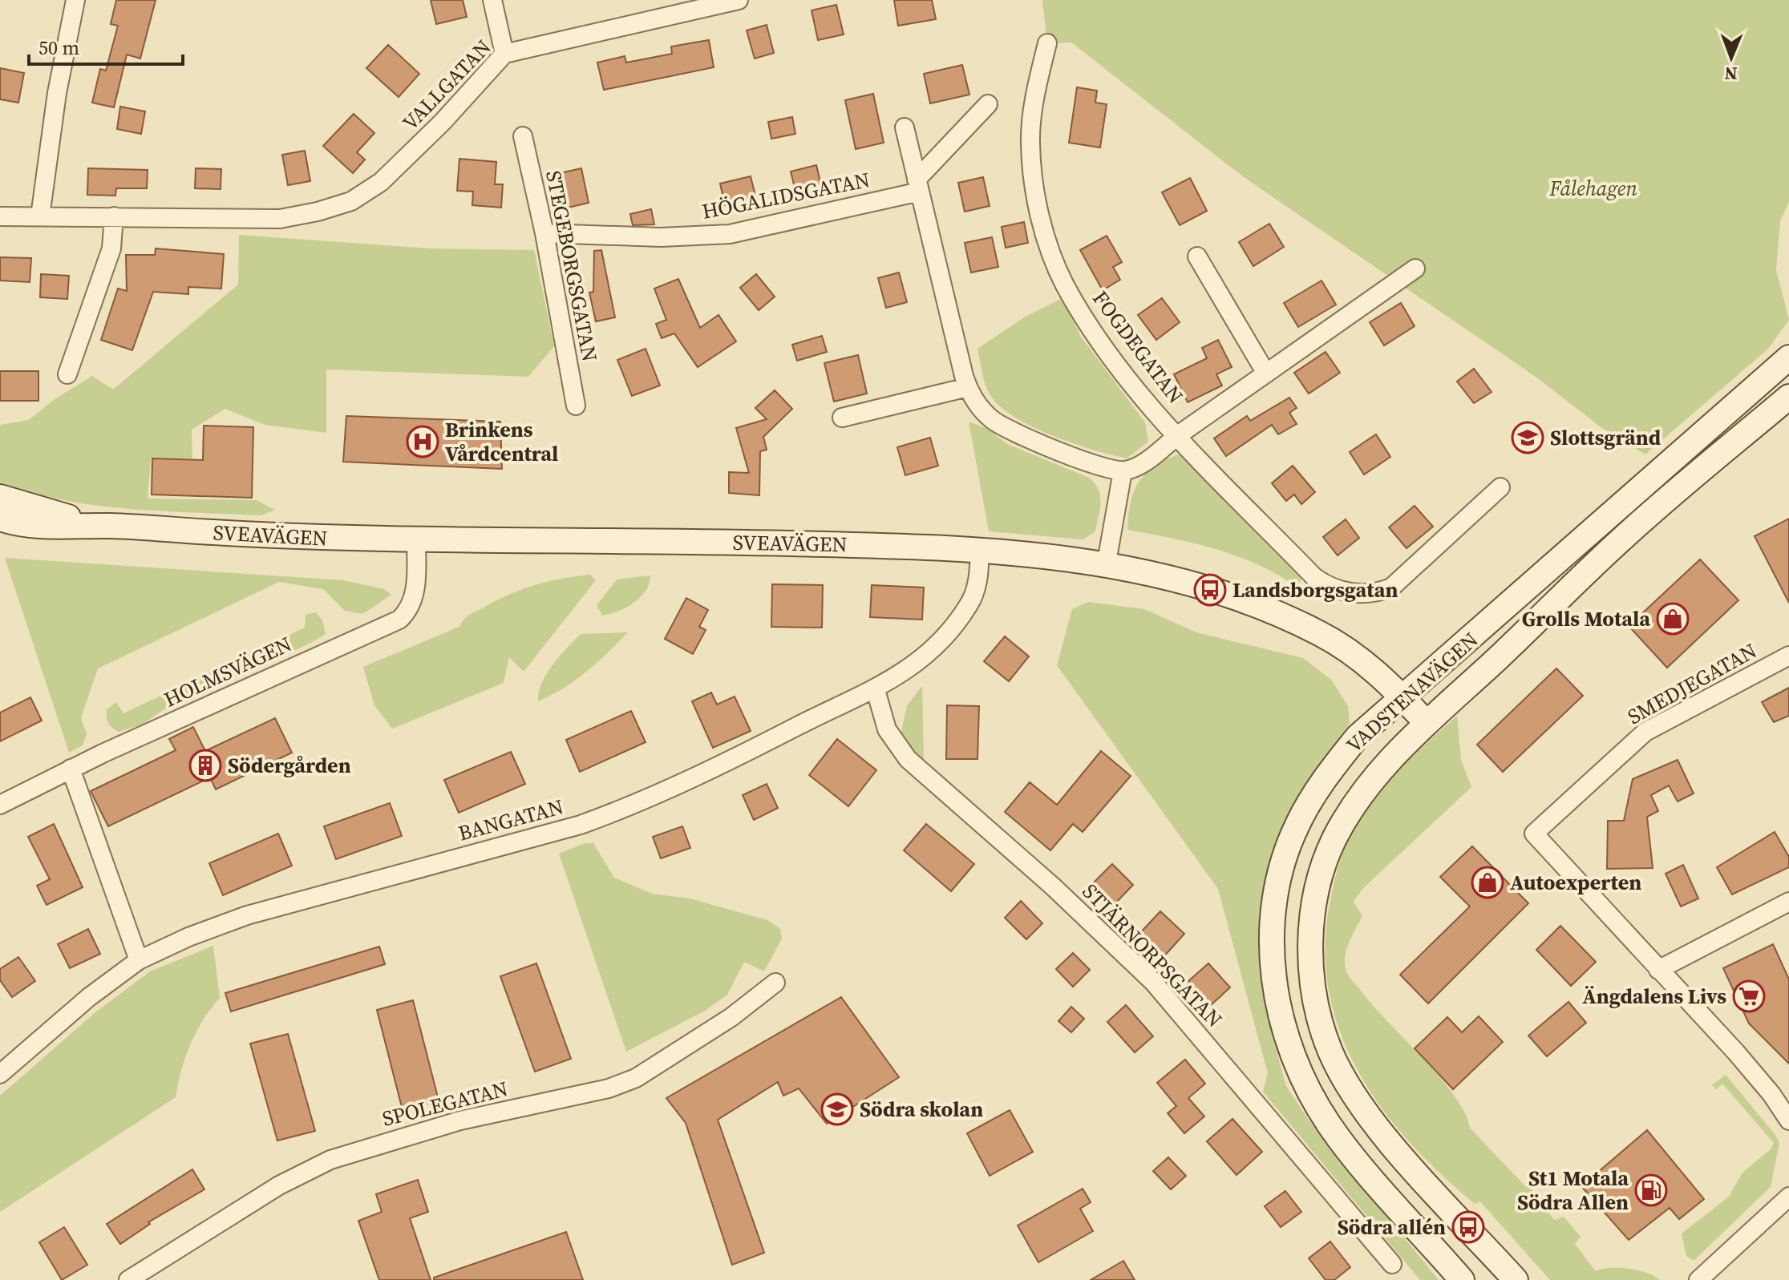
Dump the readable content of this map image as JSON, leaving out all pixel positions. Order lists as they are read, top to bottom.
{
  "streets": {
    "main road": ["SVEAVÄGEN", "VADSTENAVÄGEN"],
    "street": [
      "VALLGATAN",
      "HÖGALIDSGATAN",
      "STEGEBORGSGATAN",
      "FOGDEGATAN",
      "HOLMSVÄGEN",
      "SMEDJEGATAN",
      "BANGATAN",
      "STJÄRNORPSGATAN",
      "SPOLEGATAN"
    ]
  },
  "crossings": [
    ["HÖGALIDSGATAN", "STEGEBORGSGATAN"],
    ["SVEAVÄGEN", "HOLMSVÄGEN"],
    ["SVEAVÄGEN", "VADSTENAVÄGEN"],
    ["SVEAVÄGEN", "BANGATAN"],
    ["BANGATAN", "STJÄRNORPSGATAN"]
  ],
  "parks": ["Fålehagen"],
  "places": {
    "school or university": ["Slottsgränd", "Södra skolan"],
    "hospital": ["Brinkens Vårdcentral"],
    "bus stop": ["Landsborgsgatan", "Södra allén"],
    "shop": ["Grolls Motala", "Autoexperten"],
    "building": ["Södergården"],
    "supermarket": ["Ängdalens Livs"],
    "fuel station": ["St1 Motala Södra Allen"]
  },
  "scale_bar": "50 m",
  "north": "bottom"
}
